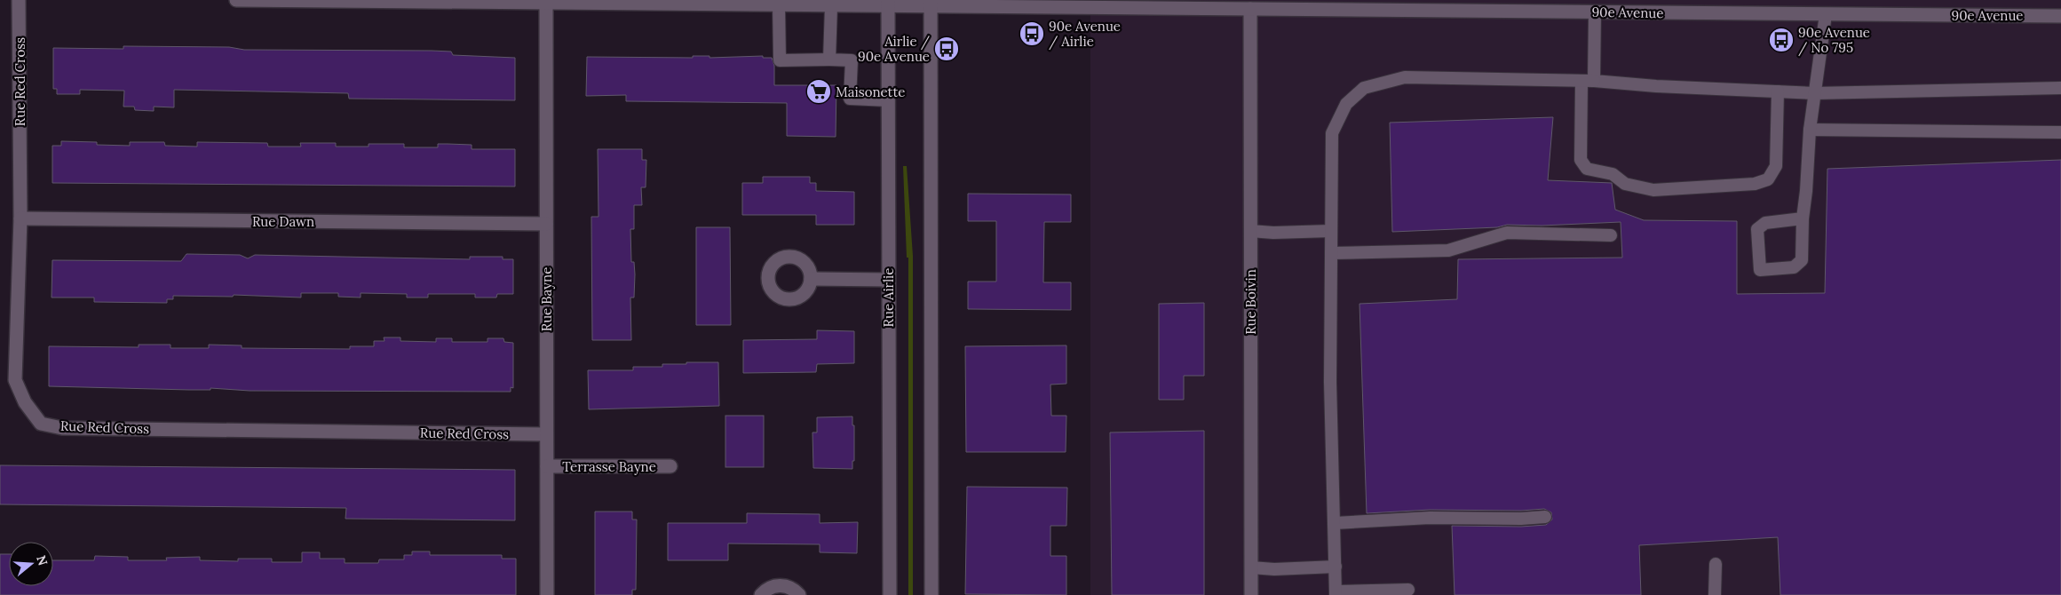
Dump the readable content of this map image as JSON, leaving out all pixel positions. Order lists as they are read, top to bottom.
{
  "streets": {
    "street": [
      "90e Avenue",
      "Rue Red Cross",
      "Rue Dawn",
      "Rue Airlie",
      "Rue Bayne",
      "Rue Boivin",
      "Terrasse Bayne"
    ]
  },
  "crossings": [
    ["90e Avenue", "Rue Airlie"],
    ["90e Avenue", "Rue Bayne"],
    ["90e Avenue", "Rue Boivin"],
    ["Rue Red Cross", "Rue Dawn"],
    ["Rue Red Cross", "Rue Bayne"],
    ["Rue Dawn", "Rue Bayne"],
    ["Rue Bayne", "Terrasse Bayne"]
  ],
  "places": {
    "bus stop": ["90e Avenue / Airlie", "90e Avenue / No 795", "Airlie / 90e Avenue"],
    "supermarket": ["Maisonette"]
  },
  "north": "right"
}
